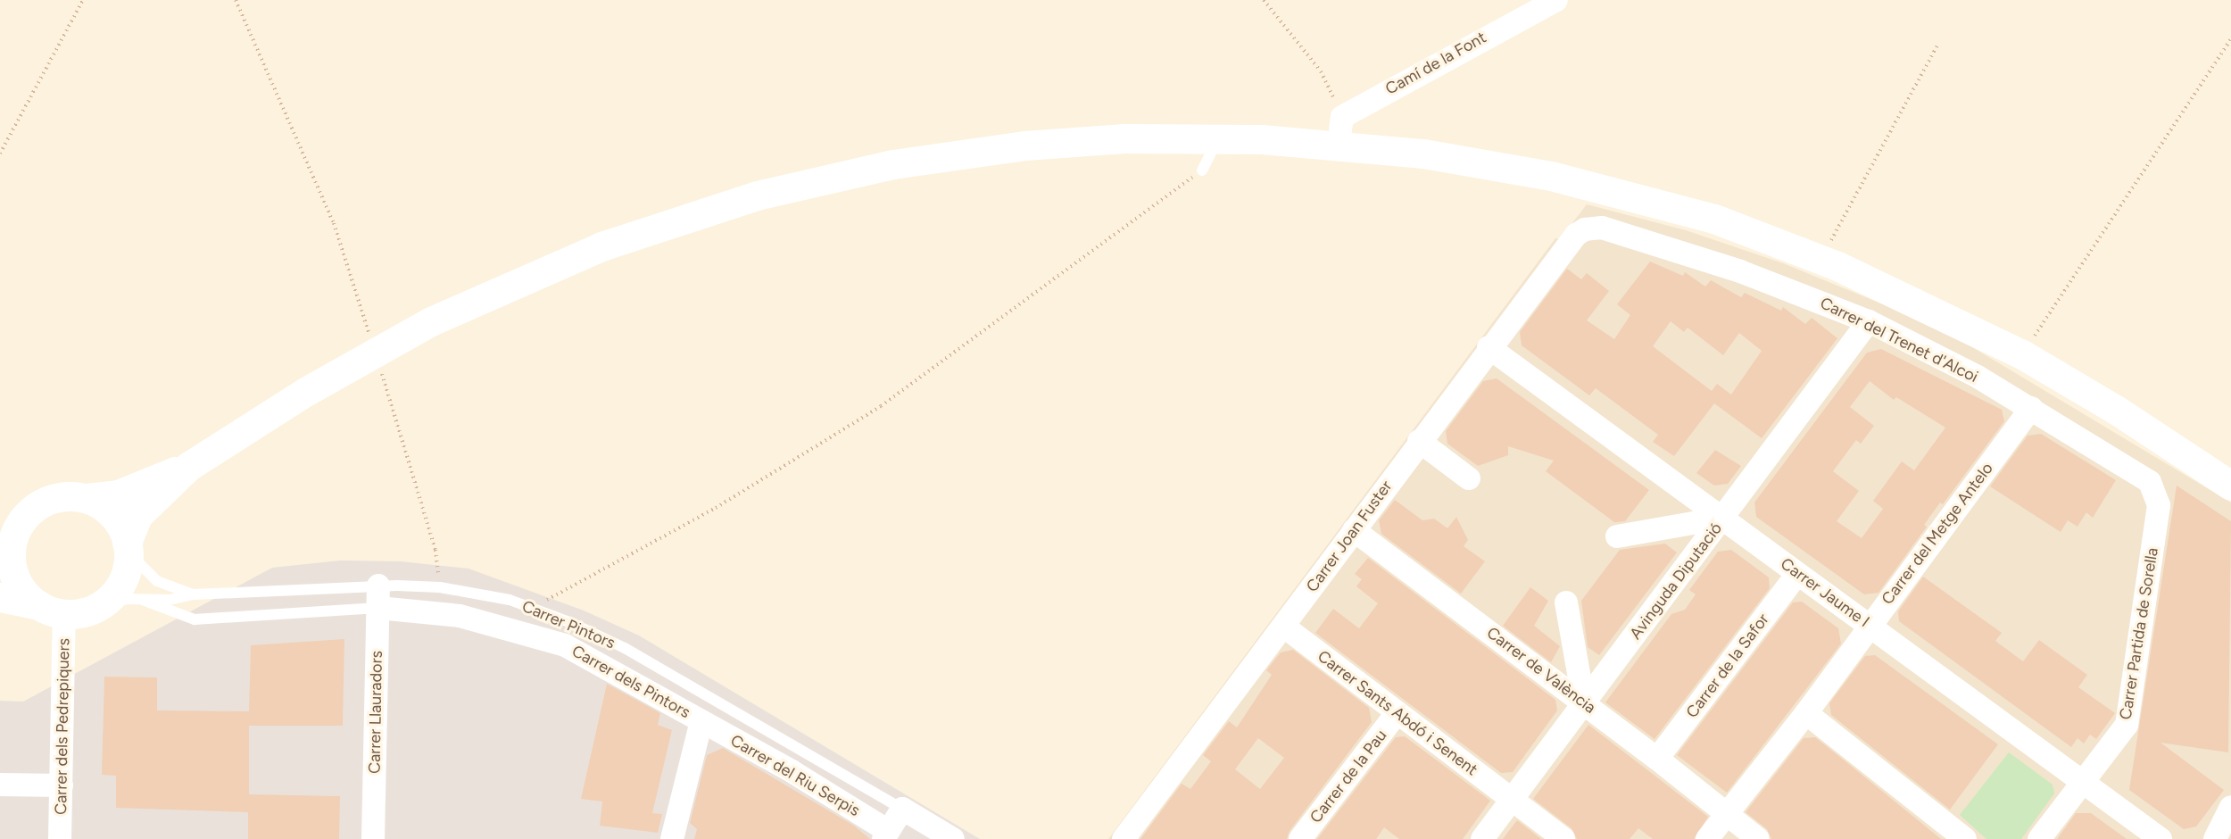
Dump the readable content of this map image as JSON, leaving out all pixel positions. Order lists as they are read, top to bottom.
{
  "streets": {
    "street": [
      "Camí de la Font",
      "Carrer del Trenet d'Alcoi",
      "Carrer del Metge Antelo",
      "Carrer Joan Fuster",
      "Avinguda Diputació",
      "Carrer Jaume I",
      "Carrer Partida de Sorella",
      "Carrer de la Safor",
      "Carrer de València",
      "Carrer dels Pintors",
      "Carrer Llauradors",
      "Carrer Sants Abdó i Senent",
      "Carrer dels Pedrepiquers",
      "Carrer del Riu Serpis",
      "Carrer de la Pau"
    ],
    "lane": ["Carrer Pintors"]
  },
  "crossings": [
    ["Carrer del Trenet d'Alcoi", "Carrer del Metge Antelo"],
    ["Carrer del Trenet d'Alcoi", "Carrer Joan Fuster"],
    ["Carrer del Trenet d'Alcoi", "Avinguda Diputació"],
    ["Carrer del Trenet d'Alcoi", "Carrer Partida de Sorella"],
    ["Carrer del Metge Antelo", "Carrer Jaume I"],
    ["Carrer del Metge Antelo", "Carrer de València"],
    ["Carrer Joan Fuster", "Carrer Jaume I"],
    ["Carrer Joan Fuster", "Carrer de València"],
    ["Carrer Joan Fuster", "Carrer Sants Abdó i Senent"],
    ["Avinguda Diputació", "Carrer Jaume I"],
    ["Avinguda Diputació", "Carrer de València"],
    ["Avinguda Diputació", "Carrer Sants Abdó i Senent"],
    ["Carrer Jaume I", "Carrer Partida de Sorella"],
    ["Carrer Jaume I", "Carrer de la Safor"],
    ["Carrer Pintors", "Carrer dels Pintors"],
    ["Carrer Pintors", "Carrer Llauradors"],
    ["Carrer de la Safor", "Carrer de València"],
    ["Carrer dels Pintors", "Carrer Llauradors"],
    ["Carrer dels Pintors", "Carrer del Riu Serpis"],
    ["Carrer Sants Abdó i Senent", "Carrer de la Pau"]
  ]
}
